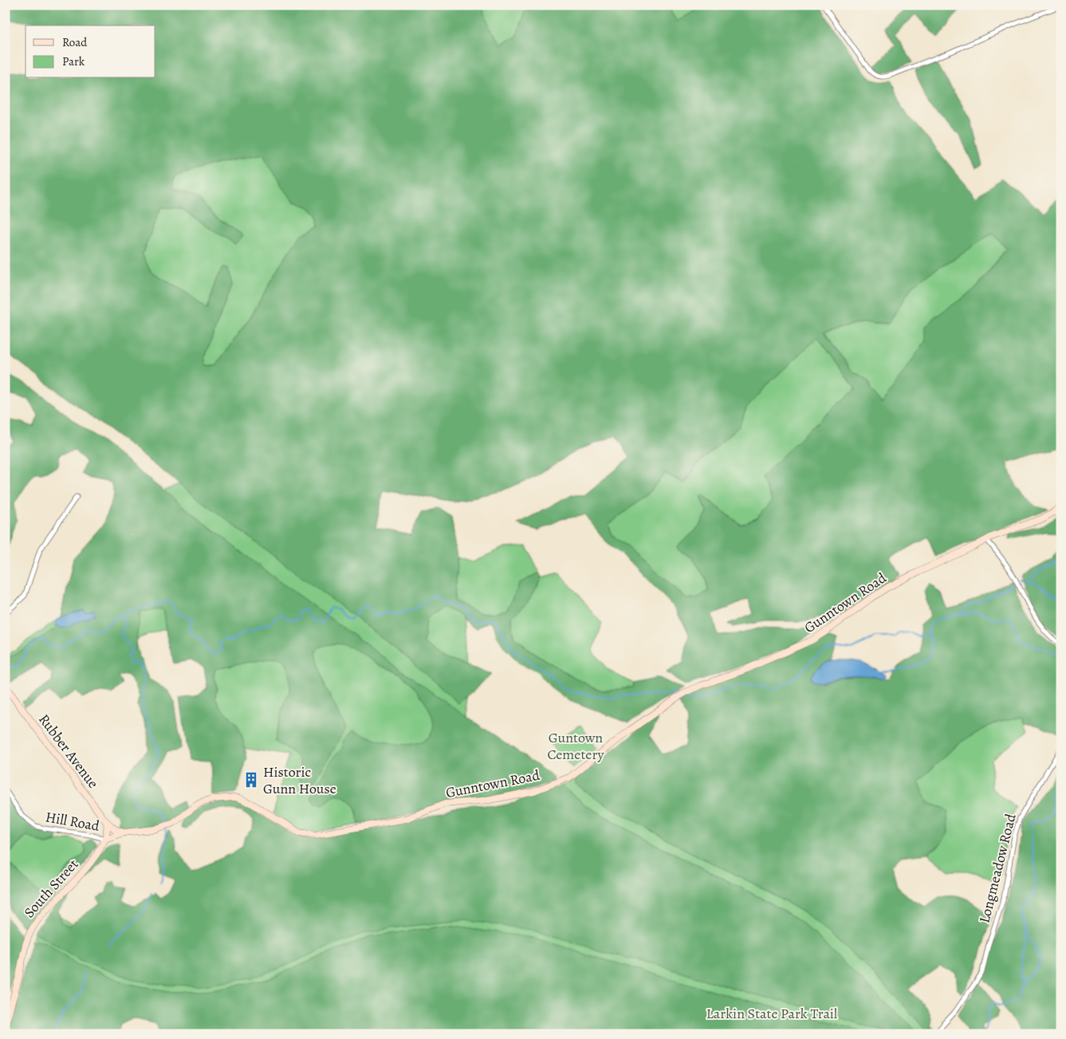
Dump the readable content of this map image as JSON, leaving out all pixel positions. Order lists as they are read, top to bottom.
{
  "streets": {
    "street": [
      "Gunntown Road",
      "Rubber Avenue",
      "Hill Road",
      "Longmeadow Road",
      "South Street"
    ]
  },
  "crossings": [
    ["Gunntown Road", "Rubber Avenue"],
    ["Rubber Avenue", "South Street"],
    ["Hill Road", "South Street"]
  ],
  "parks": ["Guntown Cemetery", "Larkin State Park Trail"],
  "places": {
    "building": ["Historic Gunn House"]
  },
  "legend": ["Road", "Park"]
}
